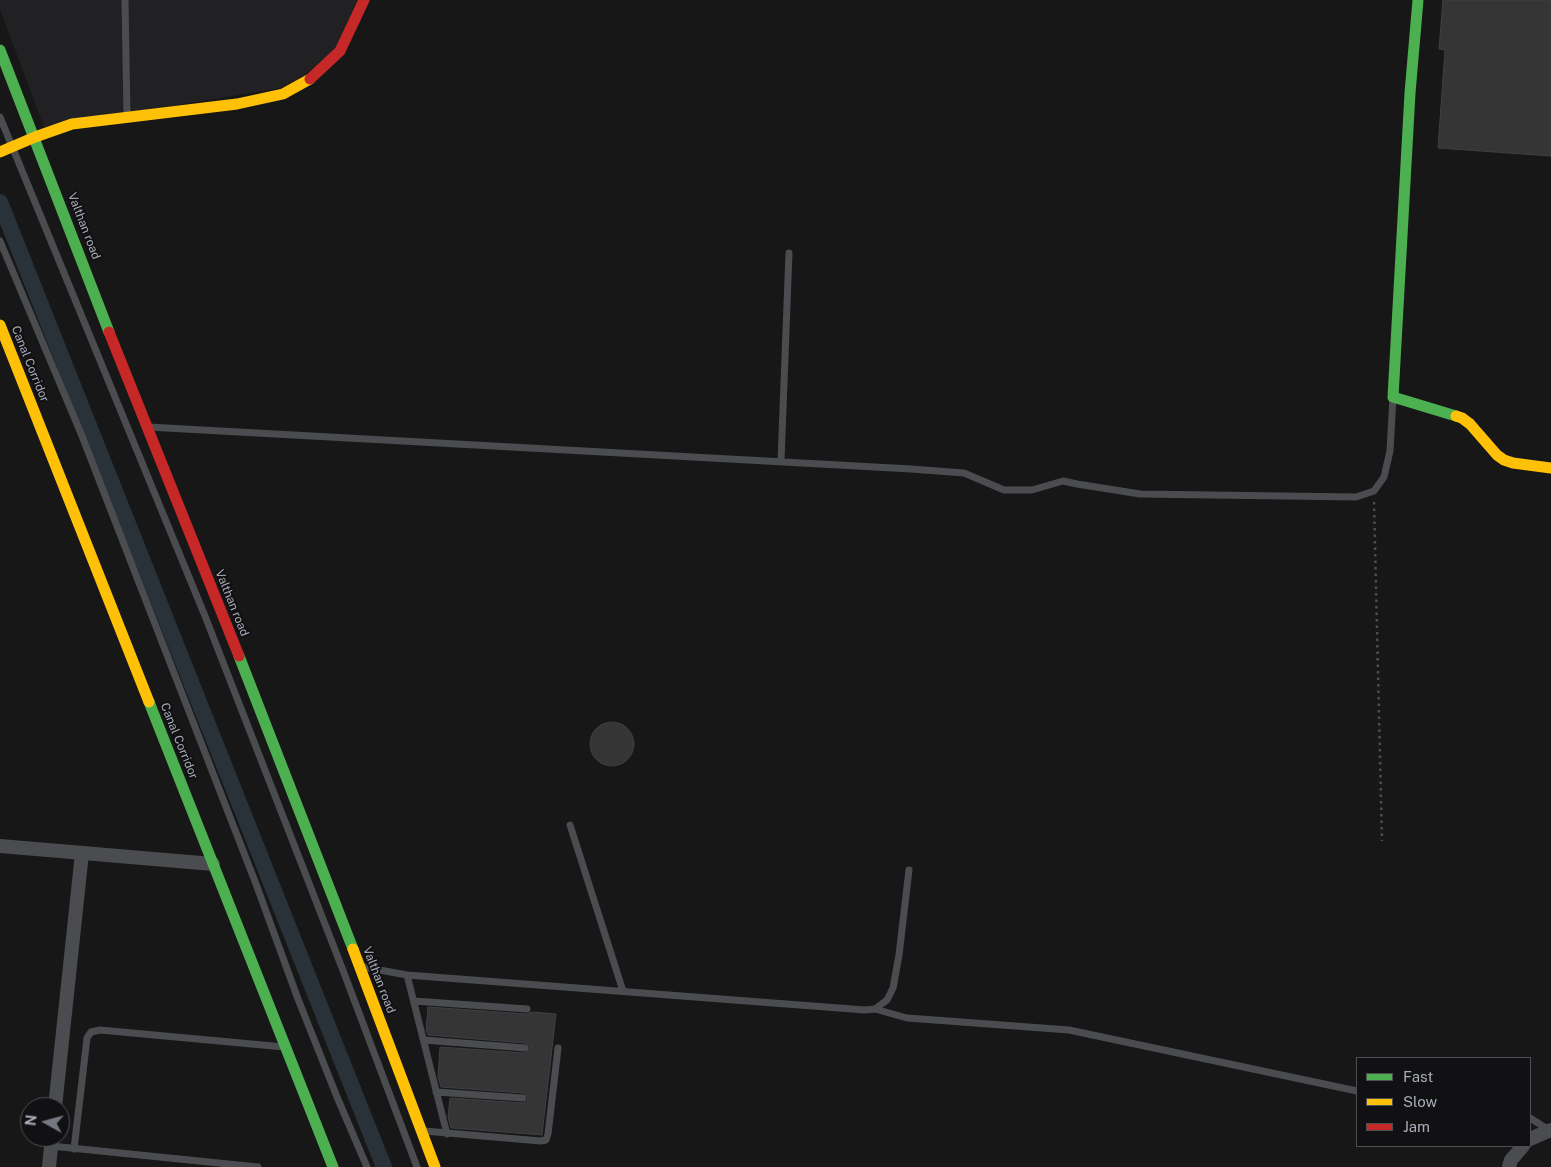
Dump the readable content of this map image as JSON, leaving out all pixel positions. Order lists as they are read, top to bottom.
{
  "streets": {
    "main road": ["Valthan road", "Canal Corridor"]
  },
  "legend": ["Fast", "Slow", "Jam"],
  "north": "left"
}
